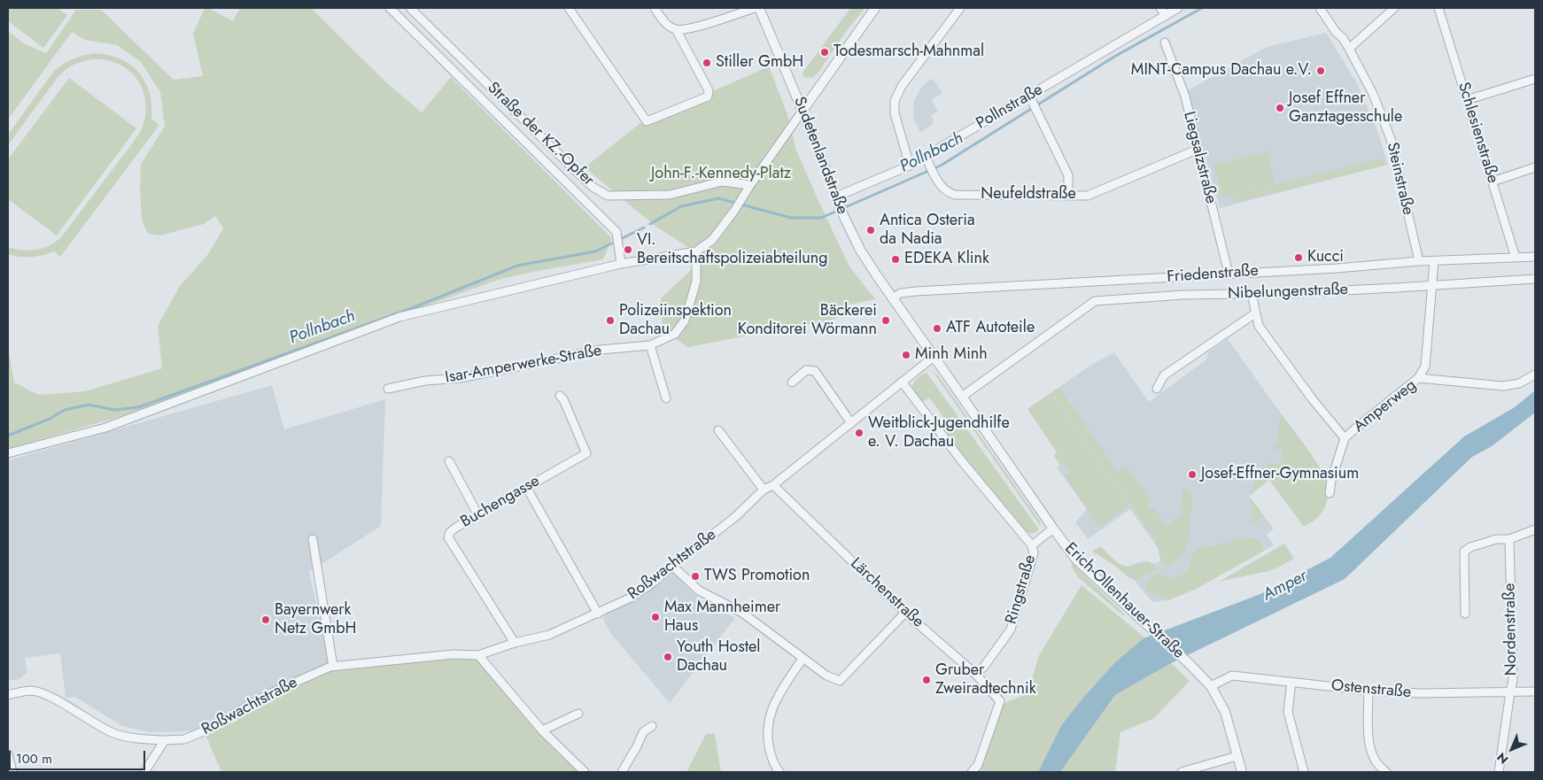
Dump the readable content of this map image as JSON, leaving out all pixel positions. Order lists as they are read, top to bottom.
{
  "streets": {
    "street": [
      "Pollnstraße",
      "Schlesienstraße",
      "Straße der KZ.-Opfer",
      "Sudetenlandstraße",
      "Liegsalzstraße",
      "Steinstraße",
      "Neufeldstraße",
      "Friedenstraße",
      "Nibelungenstraße",
      "Isar-Amperwerke-Straße",
      "Amperweg",
      "Buchengasse",
      "Roßwachtstraße",
      "Ringstraße",
      "Lärchenstraße",
      "Erich-Ollenhauer-Straße",
      "Nordenstraße",
      "Ostenstraße"
    ]
  },
  "crossings": [
    ["Pollnstraße", "Sudetenlandstraße"],
    ["Pollnstraße", "Neufeldstraße"],
    ["Schlesienstraße", "Friedenstraße"],
    ["Sudetenlandstraße", "Friedenstraße"],
    ["Sudetenlandstraße", "Erich-Ollenhauer-Straße"],
    ["Liegsalzstraße", "Neufeldstraße"],
    ["Liegsalzstraße", "Friedenstraße"],
    ["Steinstraße", "Friedenstraße"],
    ["Friedenstraße", "Erich-Ollenhauer-Straße"],
    ["Nibelungenstraße", "Erich-Ollenhauer-Straße"],
    ["Buchengasse", "Roßwachtstraße"],
    ["Roßwachtstraße", "Lärchenstraße"],
    ["Roßwachtstraße", "Erich-Ollenhauer-Straße"],
    ["Ringstraße", "Lärchenstraße"],
    ["Ringstraße", "Erich-Ollenhauer-Straße"],
    ["Erich-Ollenhauer-Straße", "Ostenstraße"],
    ["Nordenstraße", "Ostenstraße"]
  ],
  "water": ["Pollnbach", "Amper"],
  "parks": ["John-F.-Kennedy-Platz"],
  "places": [
    "Todesmarsch-Mahnmal",
    "Stiller GmbH",
    "MINT-Campus Dachau e.V.",
    "Josef Effner Ganztagesschule",
    "Antica Osteria da Nadia",
    "VI. Bereitschaftspolizeiabteilung",
    "Kucci",
    "EDEKA Klink",
    "Polizeiinspektion Dachau",
    "Bäckerei Konditorei Wörmann",
    "ATF Autoteile",
    "Minh Minh",
    "Weitblick-Jugendhilfe e. V. Dachau",
    "Josef-Effner-Gymnasium",
    "TWS Promotion",
    "Max Mannheimer Haus",
    "Bayernwerk Netz GmbH",
    "Youth Hostel Dachau",
    "Gruber Zweiradtechnik"
  ],
  "scale_bar": "100 m",
  "north": "bottom left"
}
